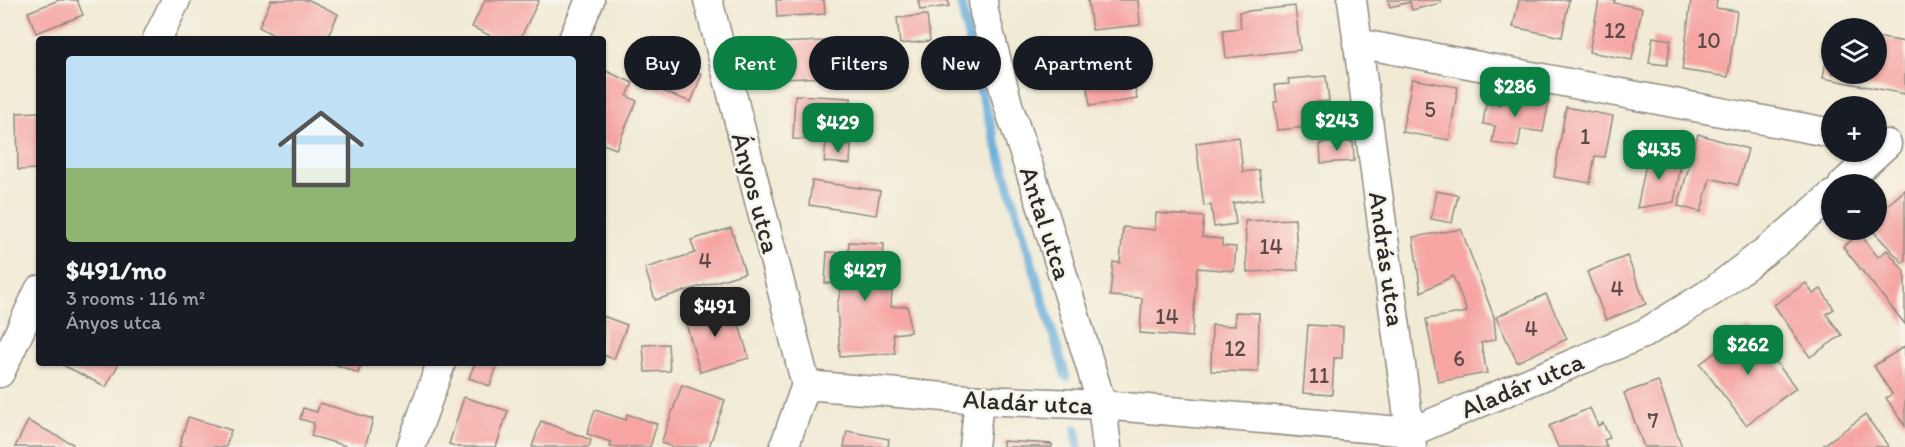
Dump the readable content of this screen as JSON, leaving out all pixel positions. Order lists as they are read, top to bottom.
{
  "streets": {
    "street": [
      "Ányos utca",
      "Antal utca",
      "András utca",
      "Aladár utca"
    ]
  },
  "crossings": [
    ["Ányos utca", "Aladár utca"],
    ["Antal utca", "Aladár utca"],
    ["András utca", "Aladár utca"]
  ],
  "house_numbers": [
    "12",
    "10",
    "5",
    "1",
    "14",
    "4",
    "4",
    "14",
    "4",
    "12",
    "6",
    "11",
    "7"
  ],
  "page": {
    "map_buttons": ["+", "−"],
    "chip": [
      "Buy",
      "Rent",
      "Filters",
      "New",
      "Apartment"
    ],
    "list": [
      {
        "name": "$491/mo",
        "note": "3 rooms · 116 m² · Ányos utca"
      }
    ],
    "price": [
      "$286",
      "$243",
      "$429",
      "$435",
      "$427",
      "$491",
      "$262"
    ]
  }
}
